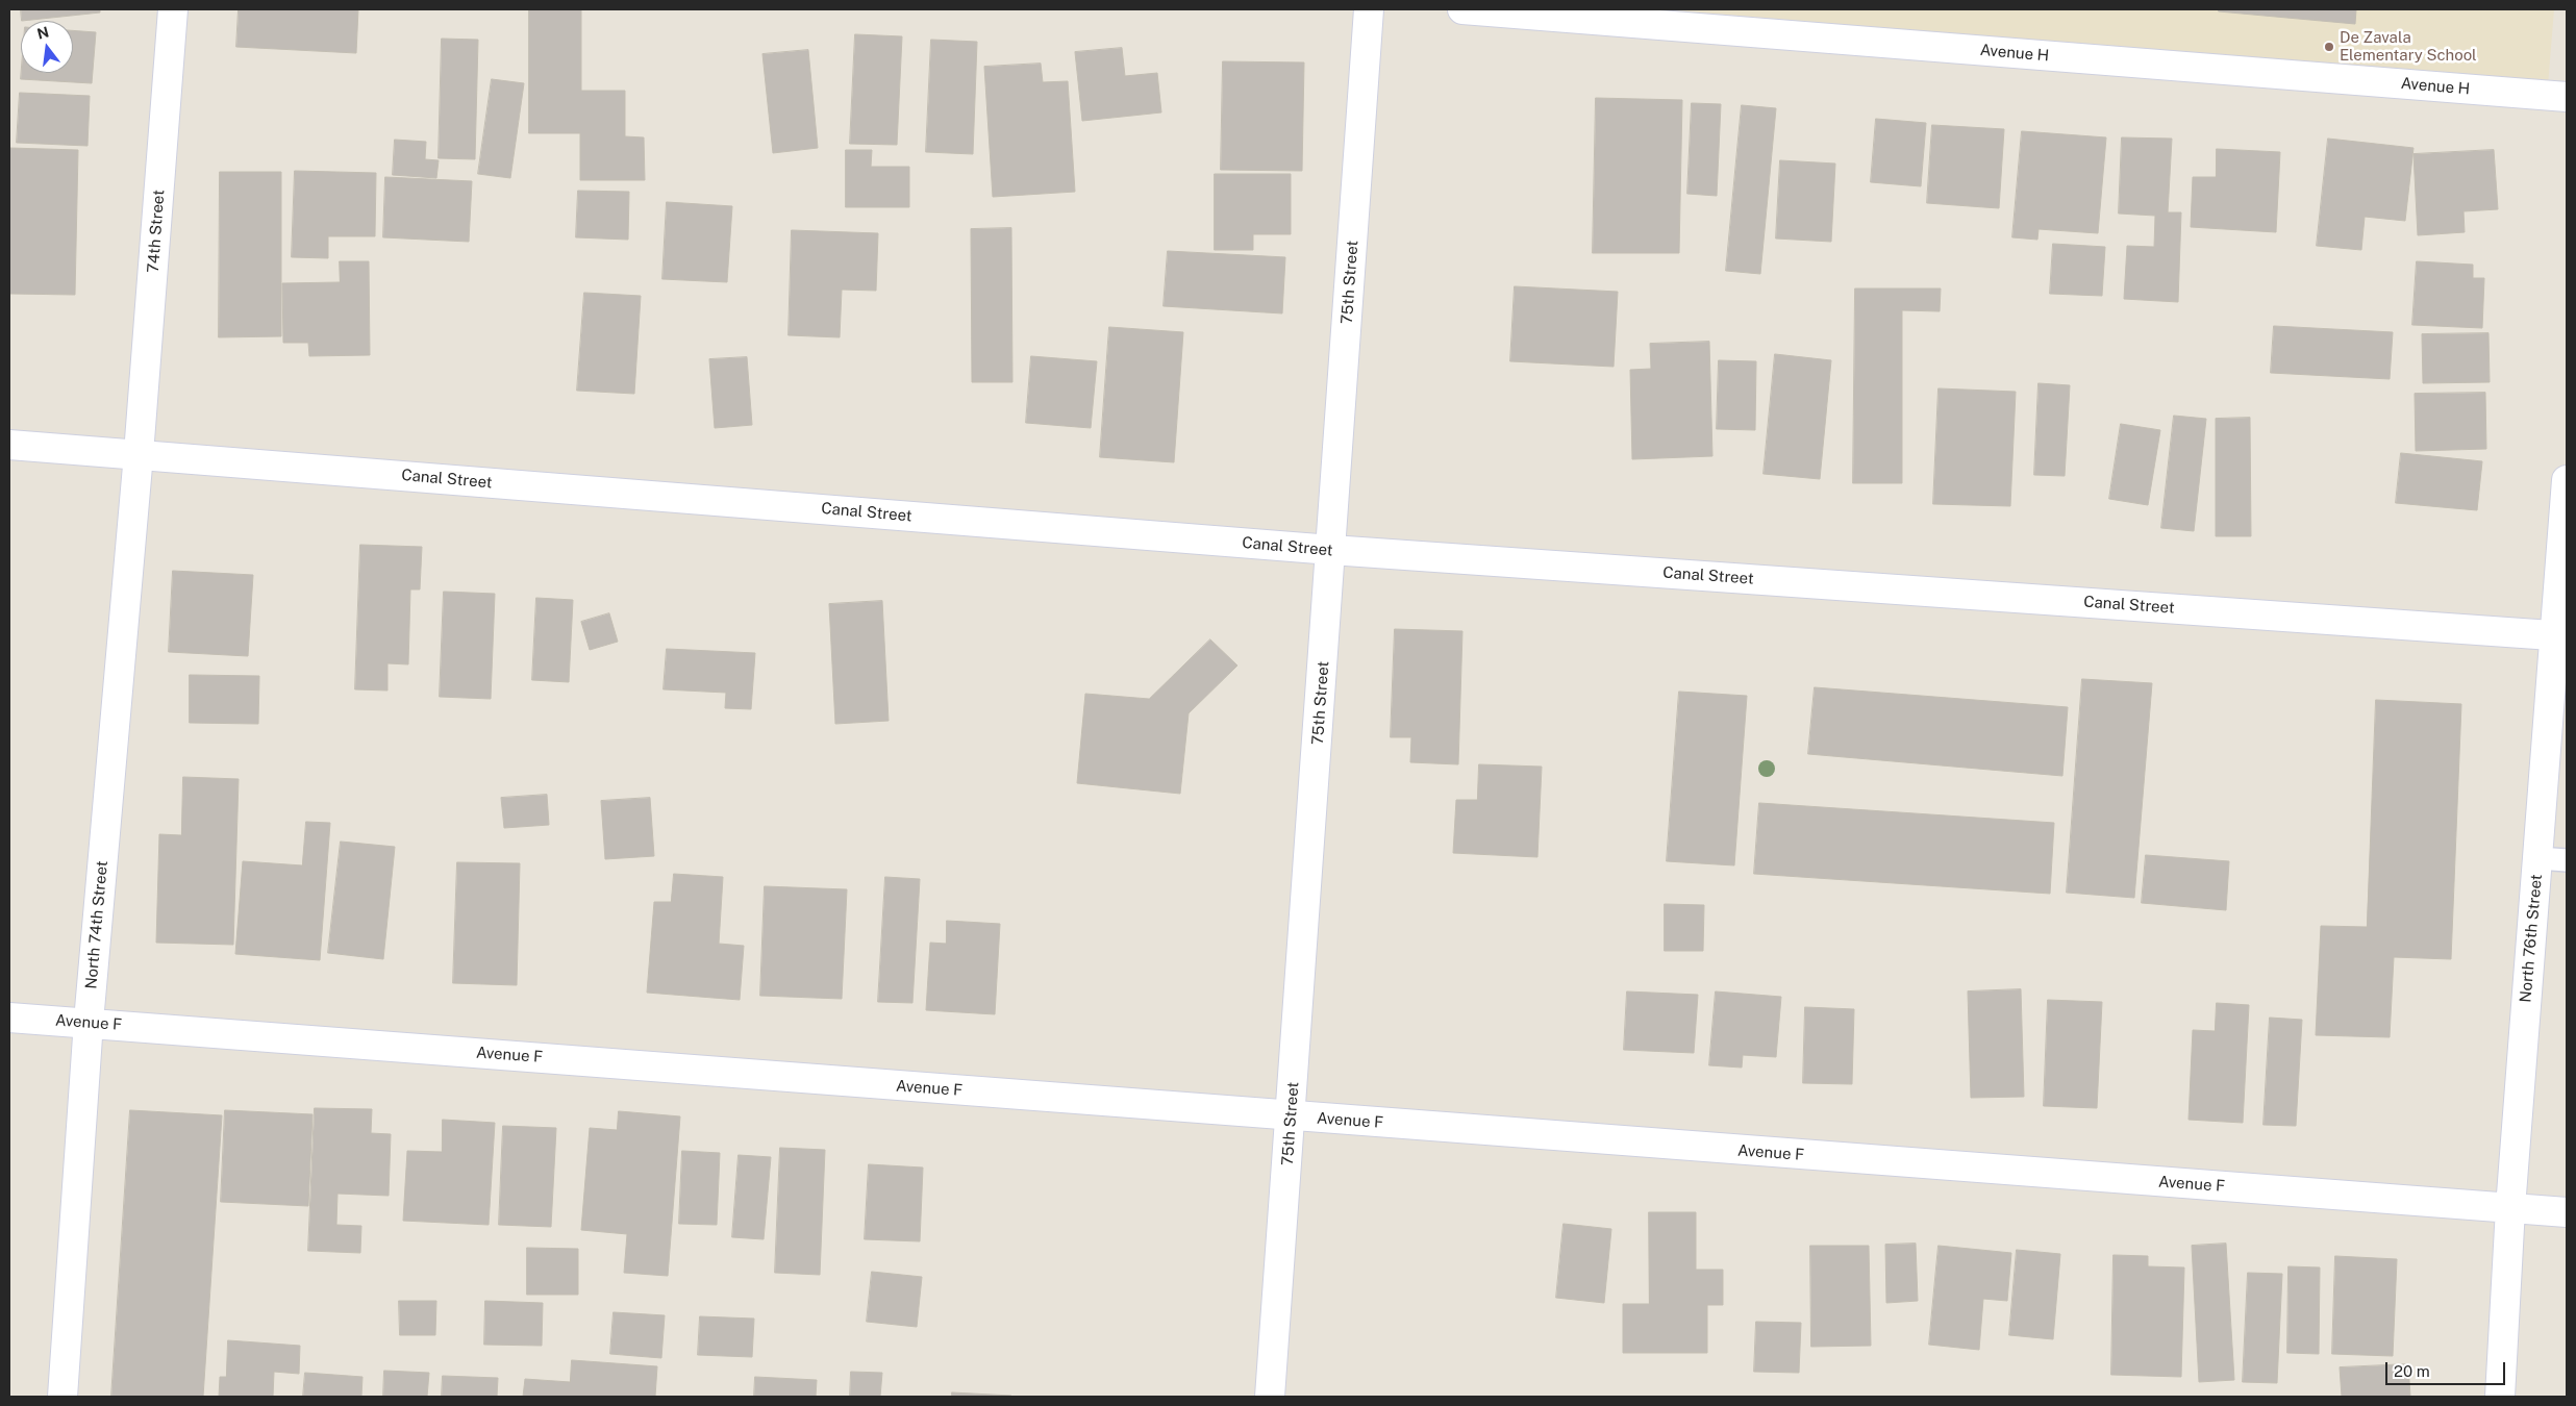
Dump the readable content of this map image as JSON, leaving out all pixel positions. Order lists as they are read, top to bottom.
{
  "streets": {
    "street": [
      "Avenue H",
      "74th Street",
      "75th Street",
      "Canal Street",
      "North 74th Street",
      "North 76th Street",
      "Avenue F"
    ]
  },
  "crossings": [
    ["74th Street", "Canal Street"],
    ["74th Street", "North 74th Street"],
    ["75th Street", "Canal Street"],
    ["75th Street", "Avenue F"],
    ["Canal Street", "North 74th Street"],
    ["Canal Street", "North 76th Street"],
    ["North 74th Street", "Avenue F"],
    ["North 76th Street", "Avenue F"]
  ],
  "places": ["De Zavala Elementary School"],
  "scale_bar": "20 m",
  "north": "top"
}
